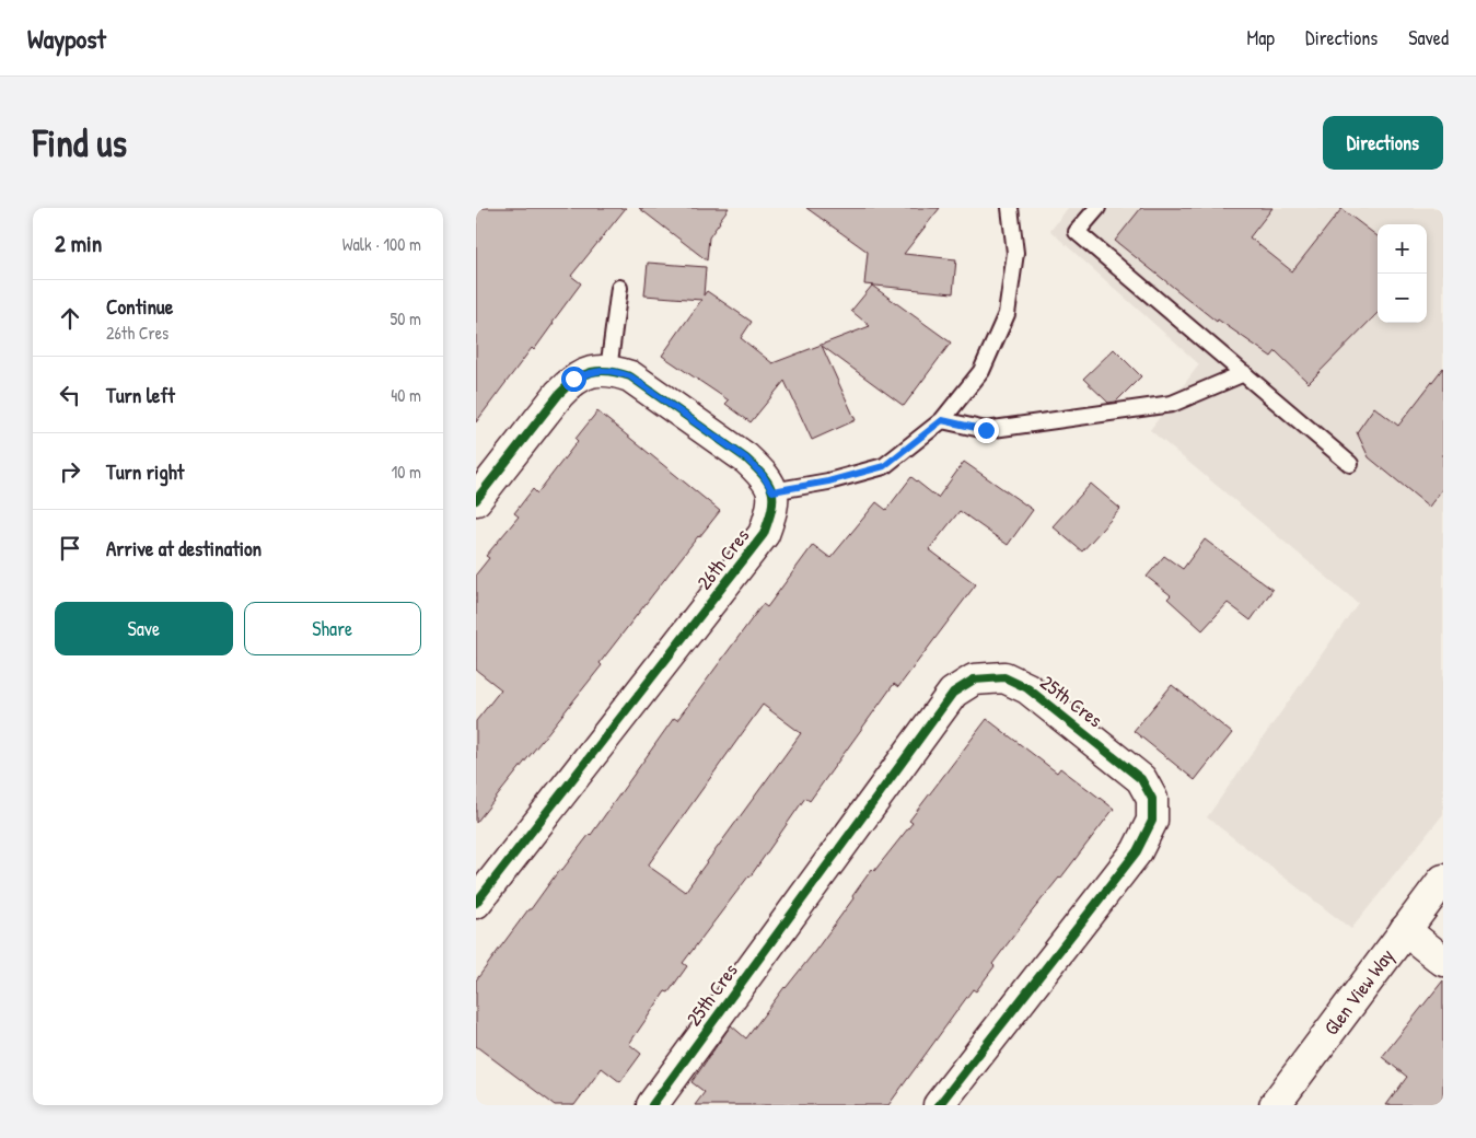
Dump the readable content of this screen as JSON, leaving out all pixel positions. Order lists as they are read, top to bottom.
{
  "streets": {
    "street": ["26th Cres", "25th Cres", "Glen View Way"]
  },
  "page": {
    "header": "Waypost",
    "nav": ["Map", "Directions", "Saved"],
    "buttons": [
      "Directions",
      ["Save", "Share"]
    ],
    "title": "Find us",
    "heading": ["2 min", "Walk · 100 m"],
    "map_buttons": ["+", "−"],
    "list": [
      ["Continue", "26th Cres", "50 m"],
      ["Turn left", "40 m"],
      ["Turn right", "10 m"],
      "Arrive at destination"
    ]
  }
}
